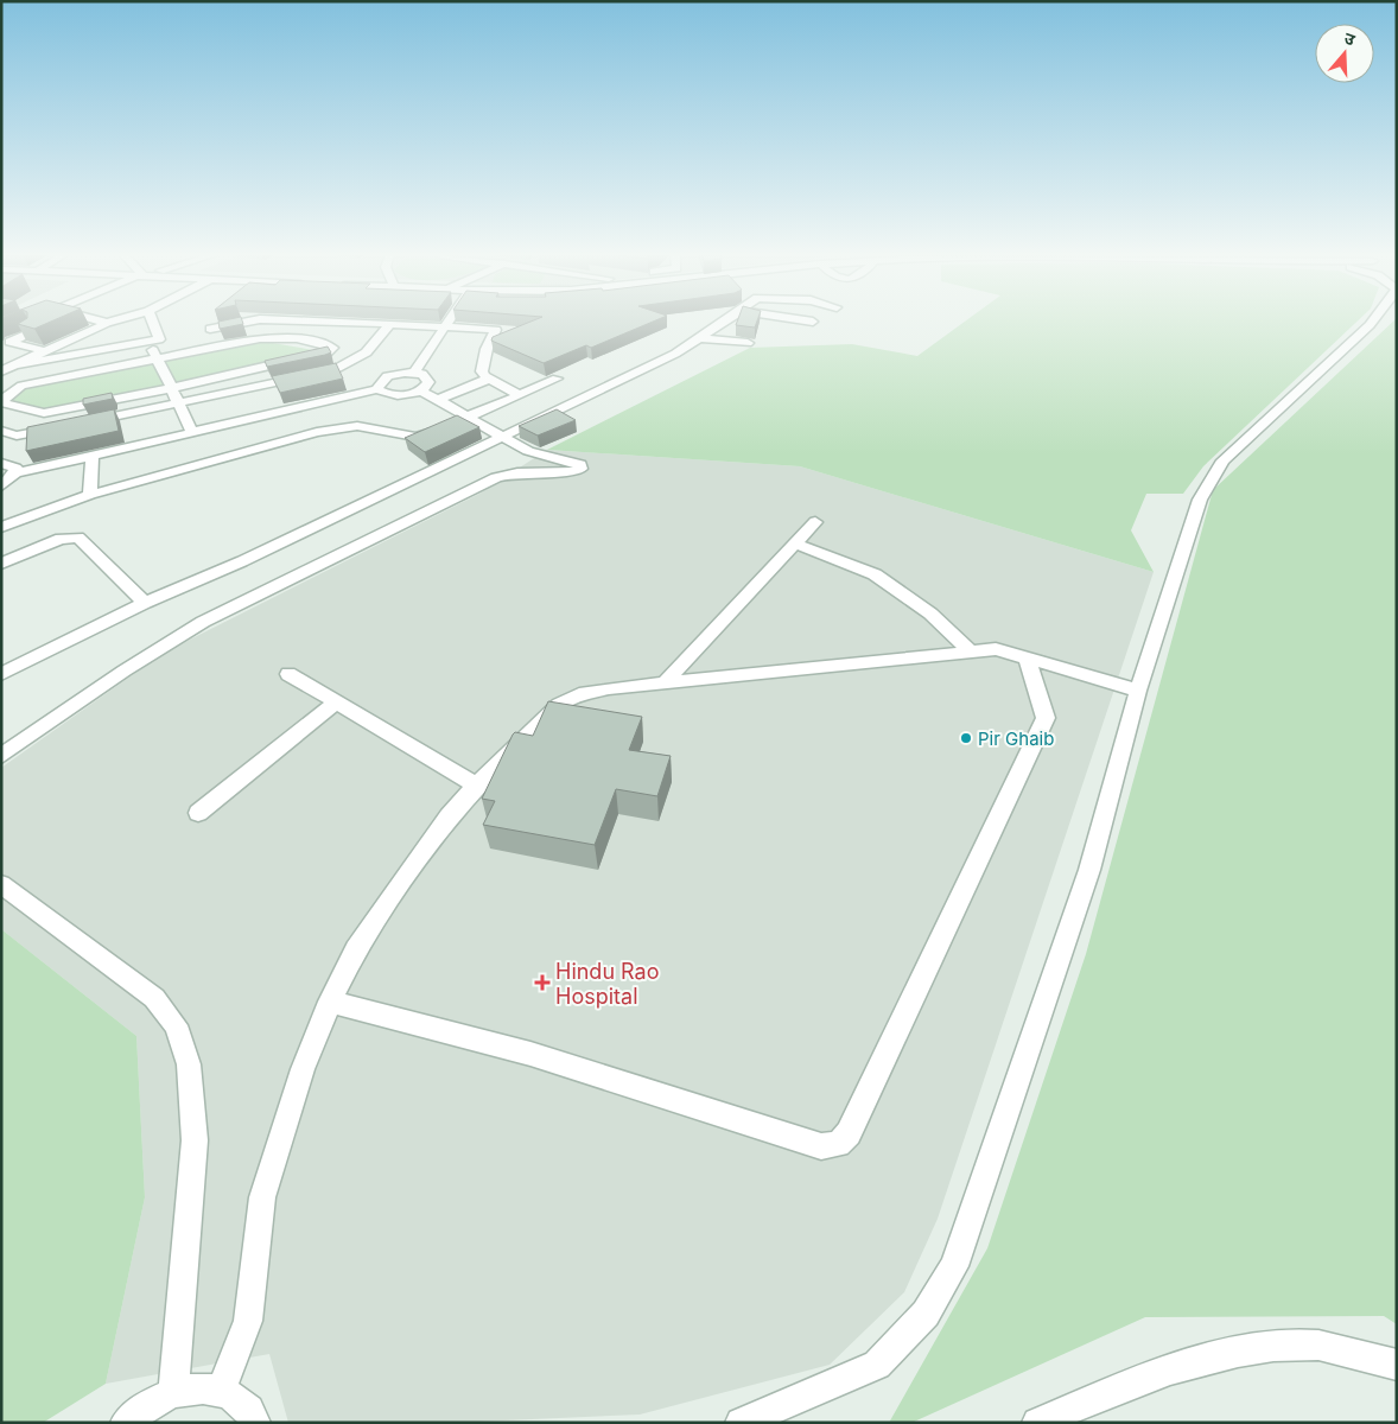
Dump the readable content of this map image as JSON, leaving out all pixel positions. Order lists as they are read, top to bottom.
{
  "places": {
    "other": ["Pir Ghaib"],
    "health": ["Hindu Rao Hospital"]
  },
  "north": "top"
}
